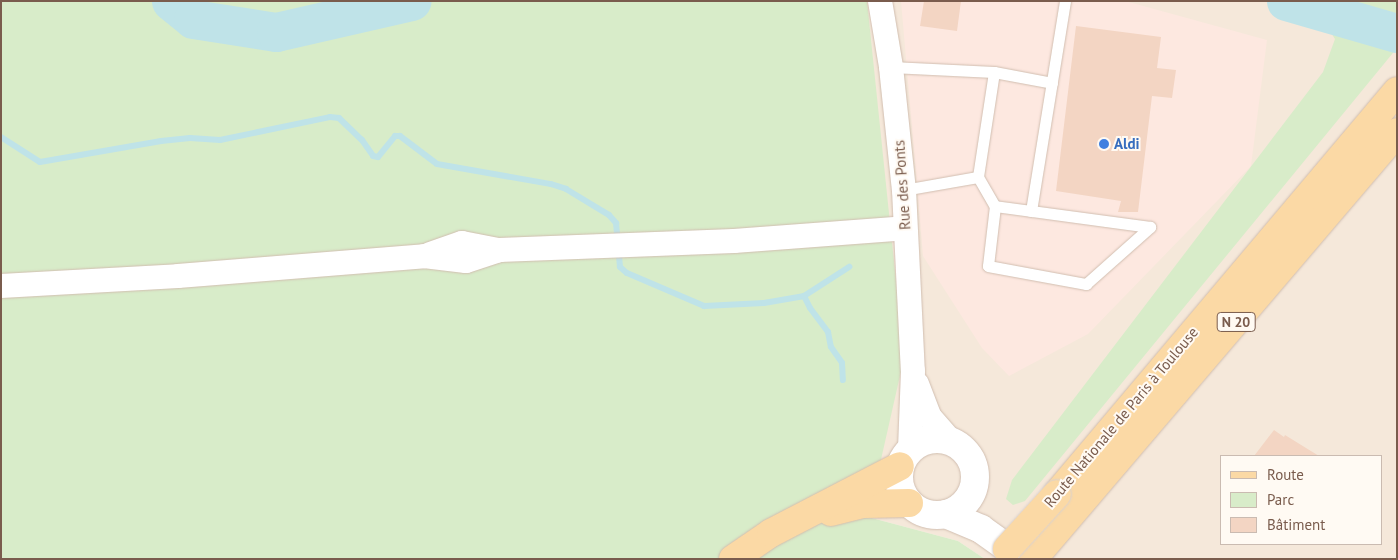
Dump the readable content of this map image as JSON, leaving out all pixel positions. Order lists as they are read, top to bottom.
{
  "streets": {
    "main road": ["N 20", "Route Nationale de Paris à Toulouse"],
    "street": ["Rue des Ponts"]
  },
  "places": ["Aldi"],
  "legend": ["Route", "Parc", "Bâtiment"]
}
